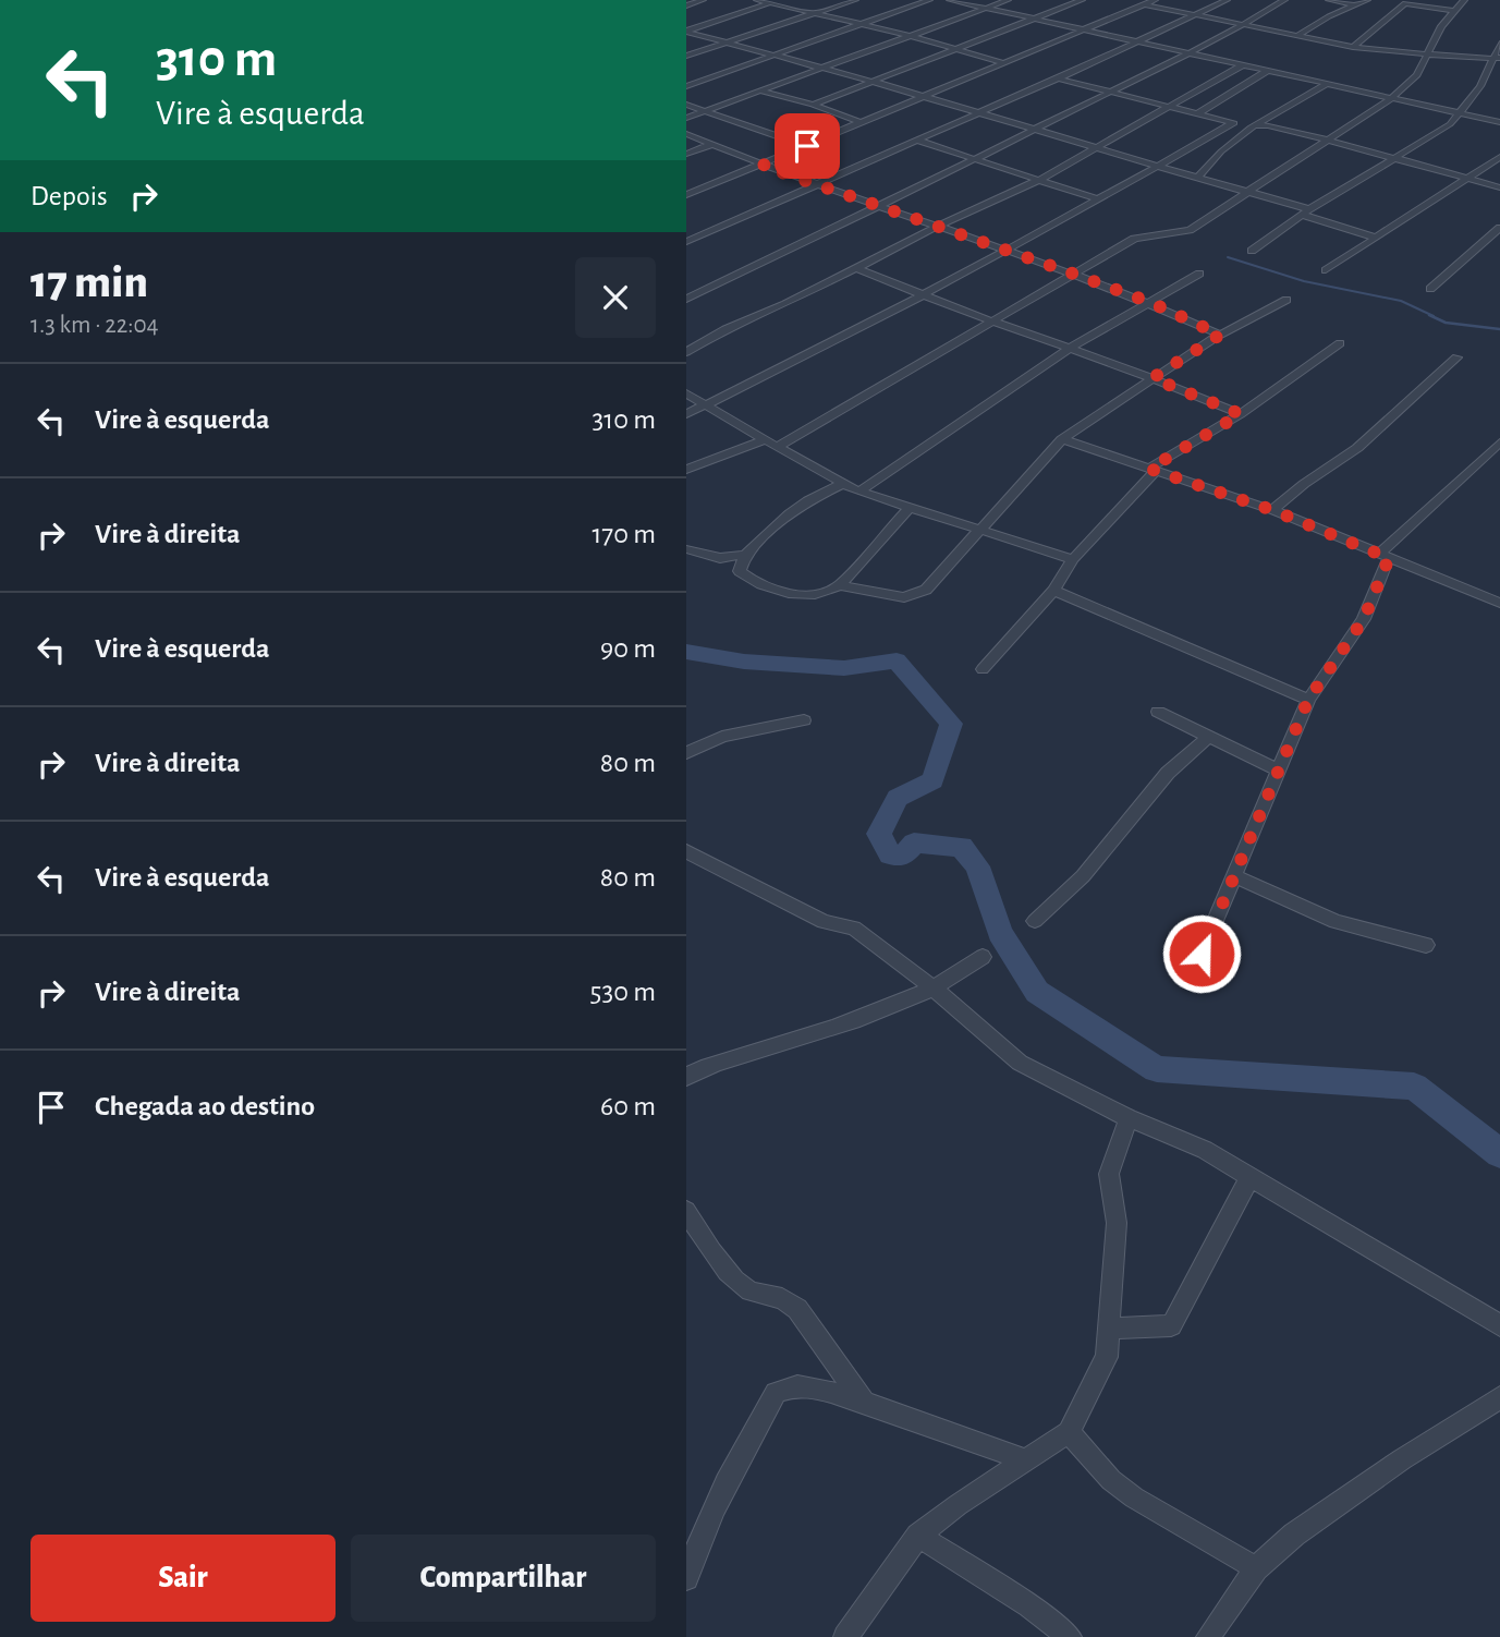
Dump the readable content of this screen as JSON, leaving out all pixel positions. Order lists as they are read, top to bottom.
{
  "page": {
    "turn": ["310 m", "Vire à esquerda"],
    "then": "Depois",
    "heading": ["17 min", "1.3 km · 22:04"],
    "list": [
      {
        "name": "Vire à esquerda",
        "value": "310 m"
      },
      {
        "name": "Vire à direita",
        "value": "170 m"
      },
      {
        "name": "Vire à esquerda",
        "value": "90 m"
      },
      {
        "name": "Vire à direita",
        "value": "80 m"
      },
      {
        "name": "Vire à esquerda",
        "value": "80 m"
      },
      {
        "name": "Vire à direita",
        "value": "530 m"
      },
      {
        "name": "Chegada ao destino",
        "value": "60 m"
      }
    ],
    "buttons": ["Sair", "Compartilhar"]
  }
}
